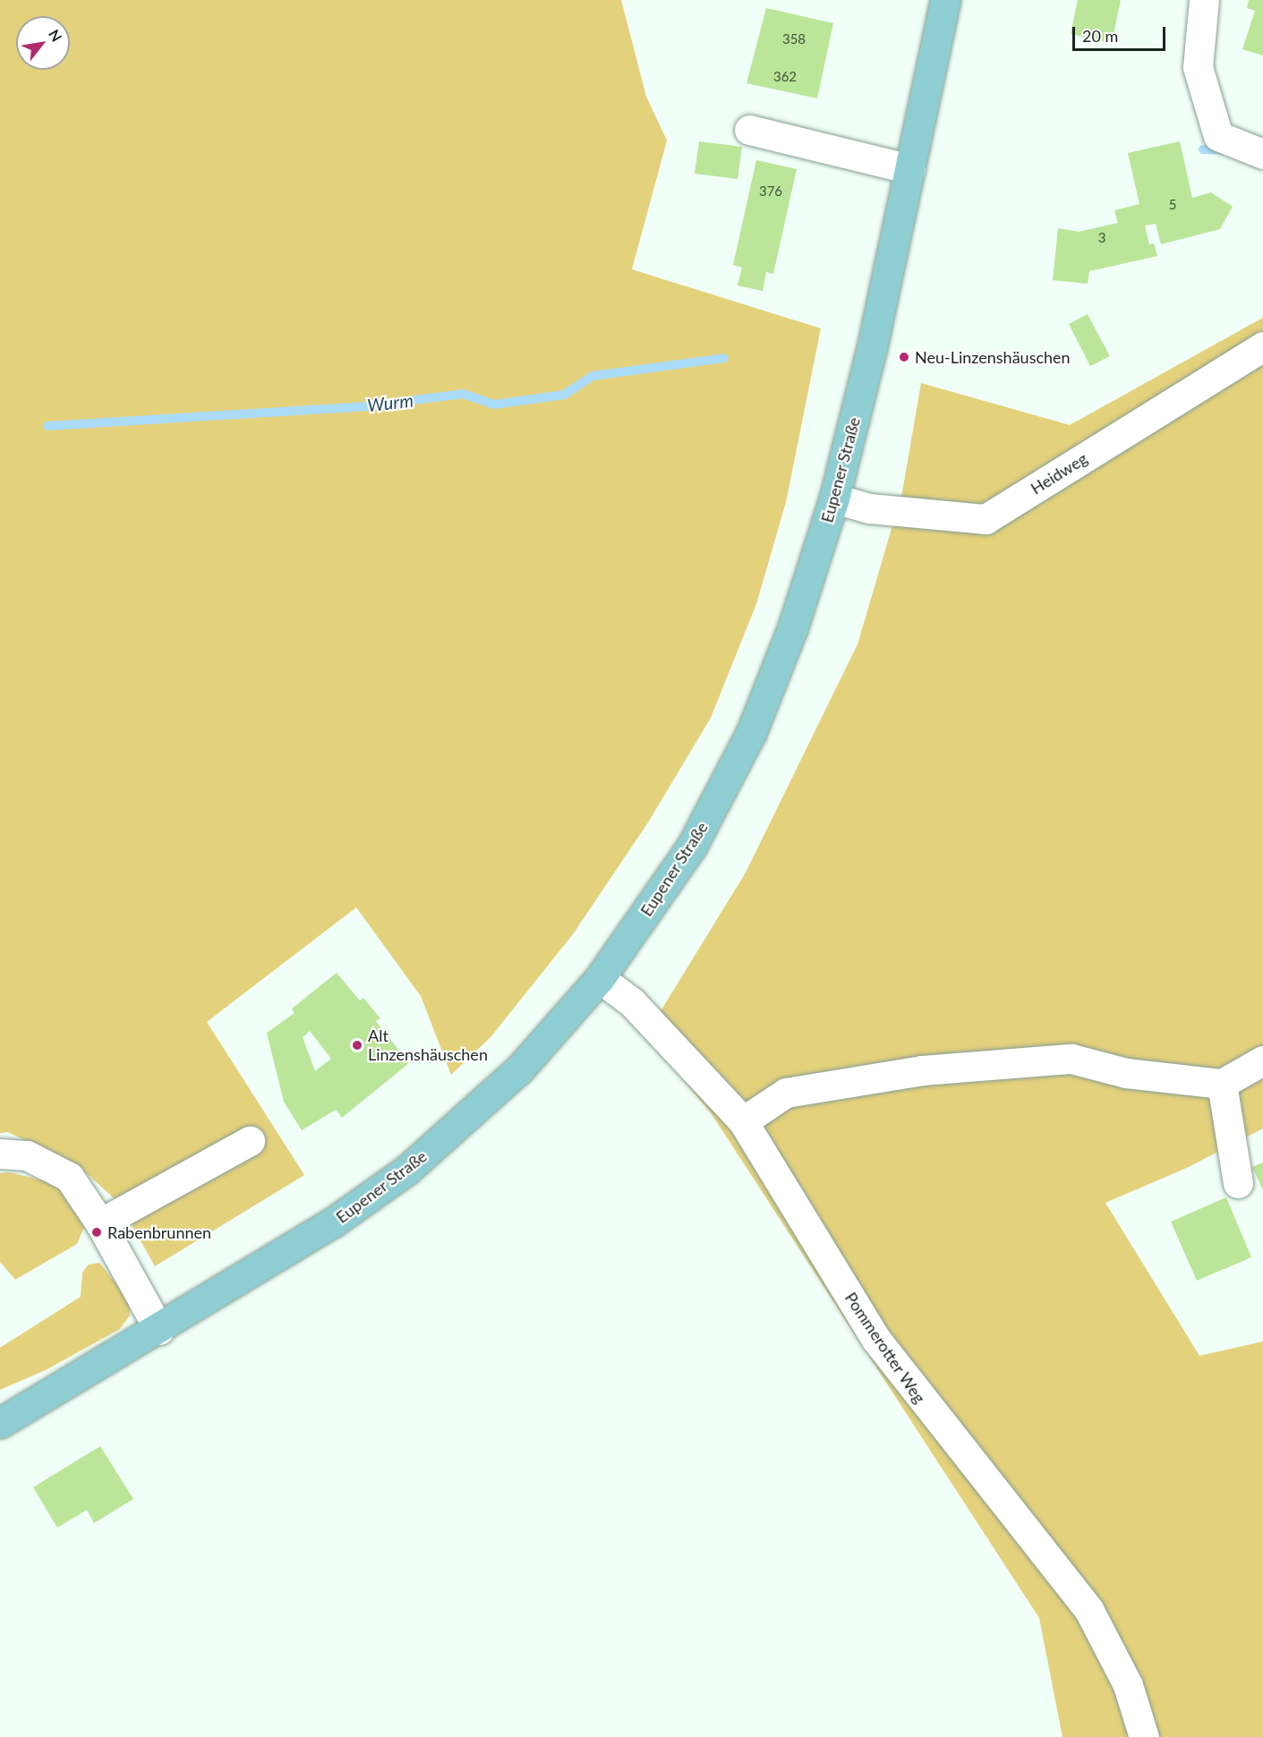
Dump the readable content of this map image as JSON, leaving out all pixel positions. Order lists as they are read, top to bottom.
{
  "streets": {
    "main road": ["Eupener Straße"],
    "street": ["Heidweg", "Pommerotter Weg"]
  },
  "crossings": [
    ["Eupener Straße", "Heidweg"],
    ["Eupener Straße", "Pommerotter Weg"]
  ],
  "water": ["Wurm"],
  "places": ["Neu-Linzenshäuschen", "Alt Linzenshäuschen", "Rabenbrunnen"],
  "house_numbers": [
    "358",
    "362",
    "376",
    "5",
    "3"
  ],
  "scale_bar": "20 m",
  "north": "top right"
}
